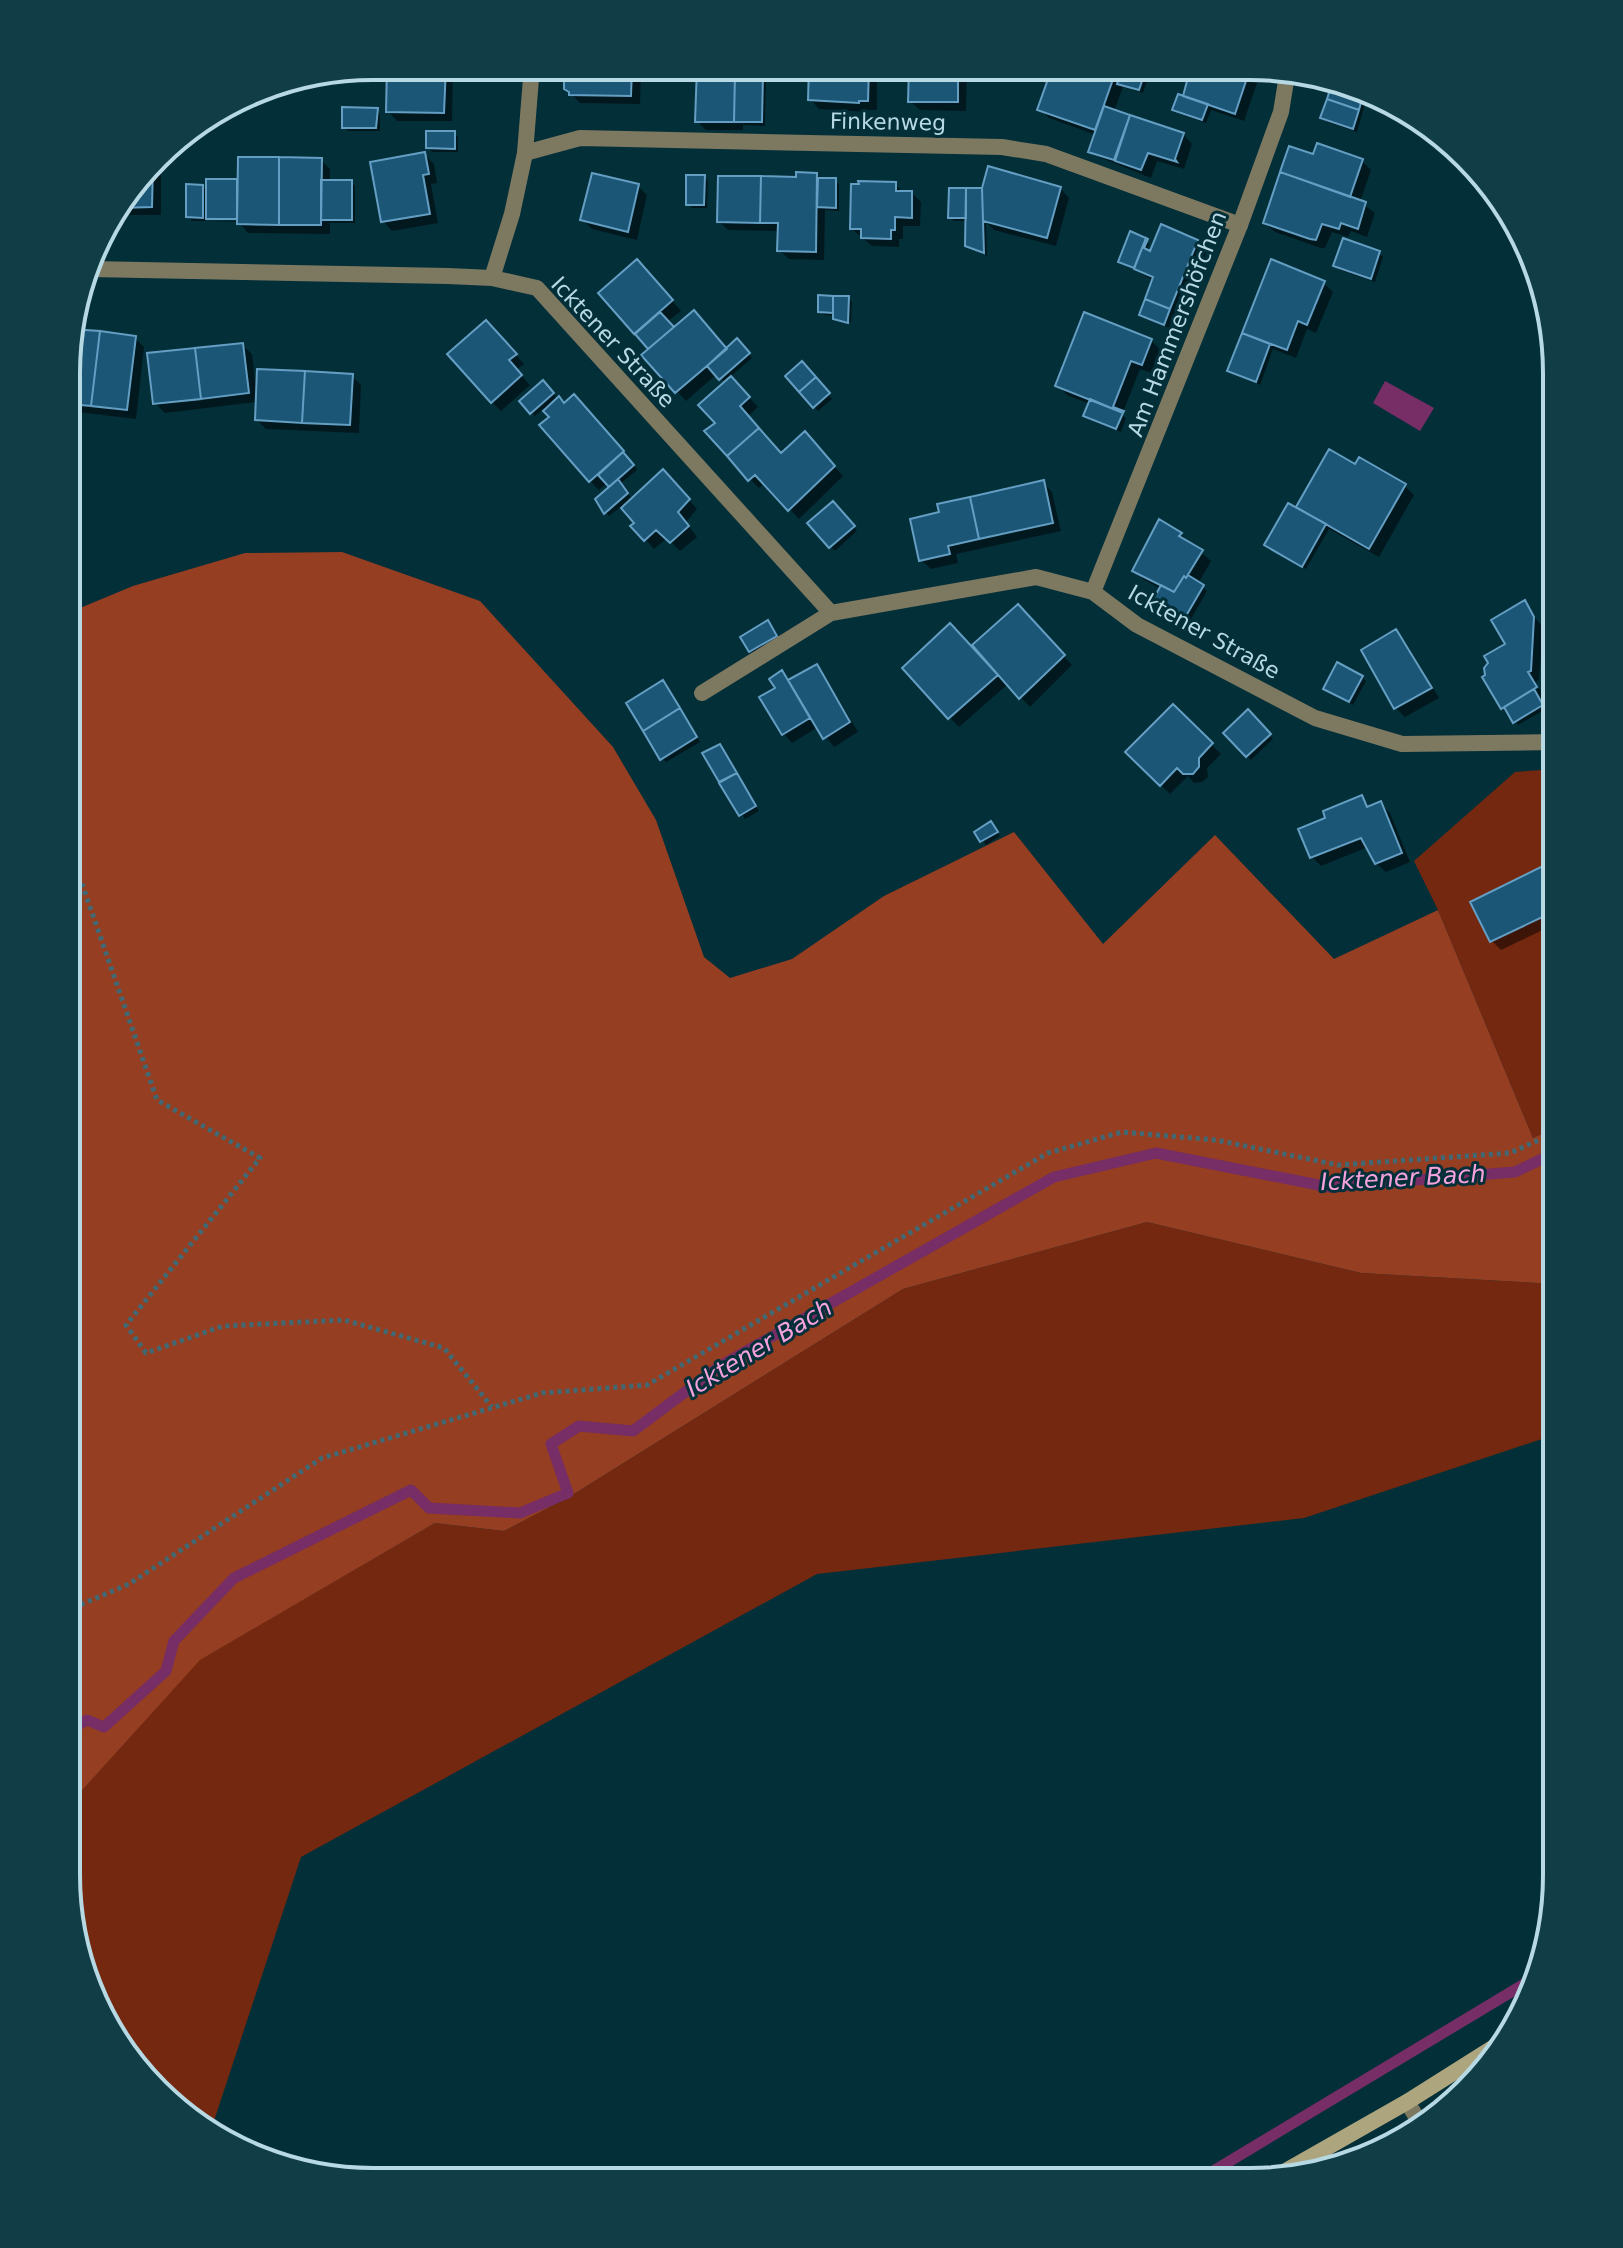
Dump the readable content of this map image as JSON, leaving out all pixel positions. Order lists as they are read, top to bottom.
{
  "streets": {
    "street": ["Finkenweg", "Am Hammershöfchen", "Icktener Straße"]
  },
  "crossings": [
    ["Finkenweg", "Am Hammershöfchen"],
    ["Am Hammershöfchen", "Icktener Straße"]
  ],
  "water": ["Icktener Bach"]
}
